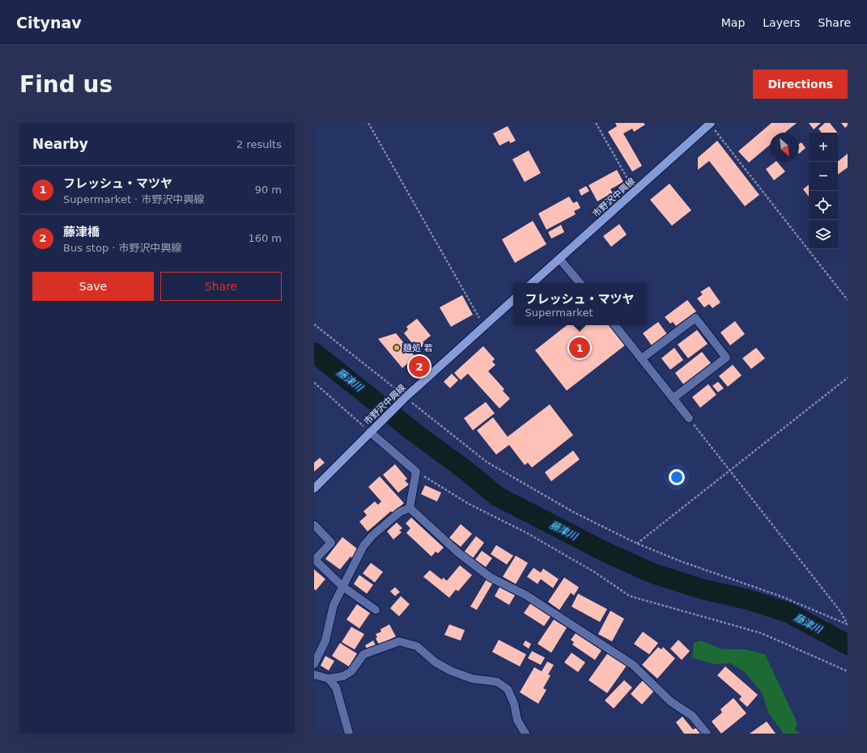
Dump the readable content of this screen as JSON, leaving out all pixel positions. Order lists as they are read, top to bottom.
{
  "streets": {
    "main road": ["市野沢中興線"]
  },
  "water": ["藤津川"],
  "places": ["麺処 若"],
  "north": "bottom right",
  "page": {
    "header": "Citynav",
    "nav": ["Map", "Layers", "Share"],
    "buttons": [
      "Directions",
      ["Save", "Share"]
    ],
    "title": "Find us",
    "heading": ["Nearby", "2 results"],
    "map_buttons": ["+", "−"],
    "list": [
      {
        "mark": "1",
        "name": "フレッシュ・マツヤ",
        "note": "Supermarket · 市野沢中興線",
        "value": "90 m"
      },
      {
        "mark": "2",
        "name": "藤津橋",
        "note": "Bus stop · 市野沢中興線",
        "value": "160 m"
      }
    ],
    "popup": ["フレッシュ・マツヤ", "Supermarket"],
    "pins": ["1", "2"]
  }
}
